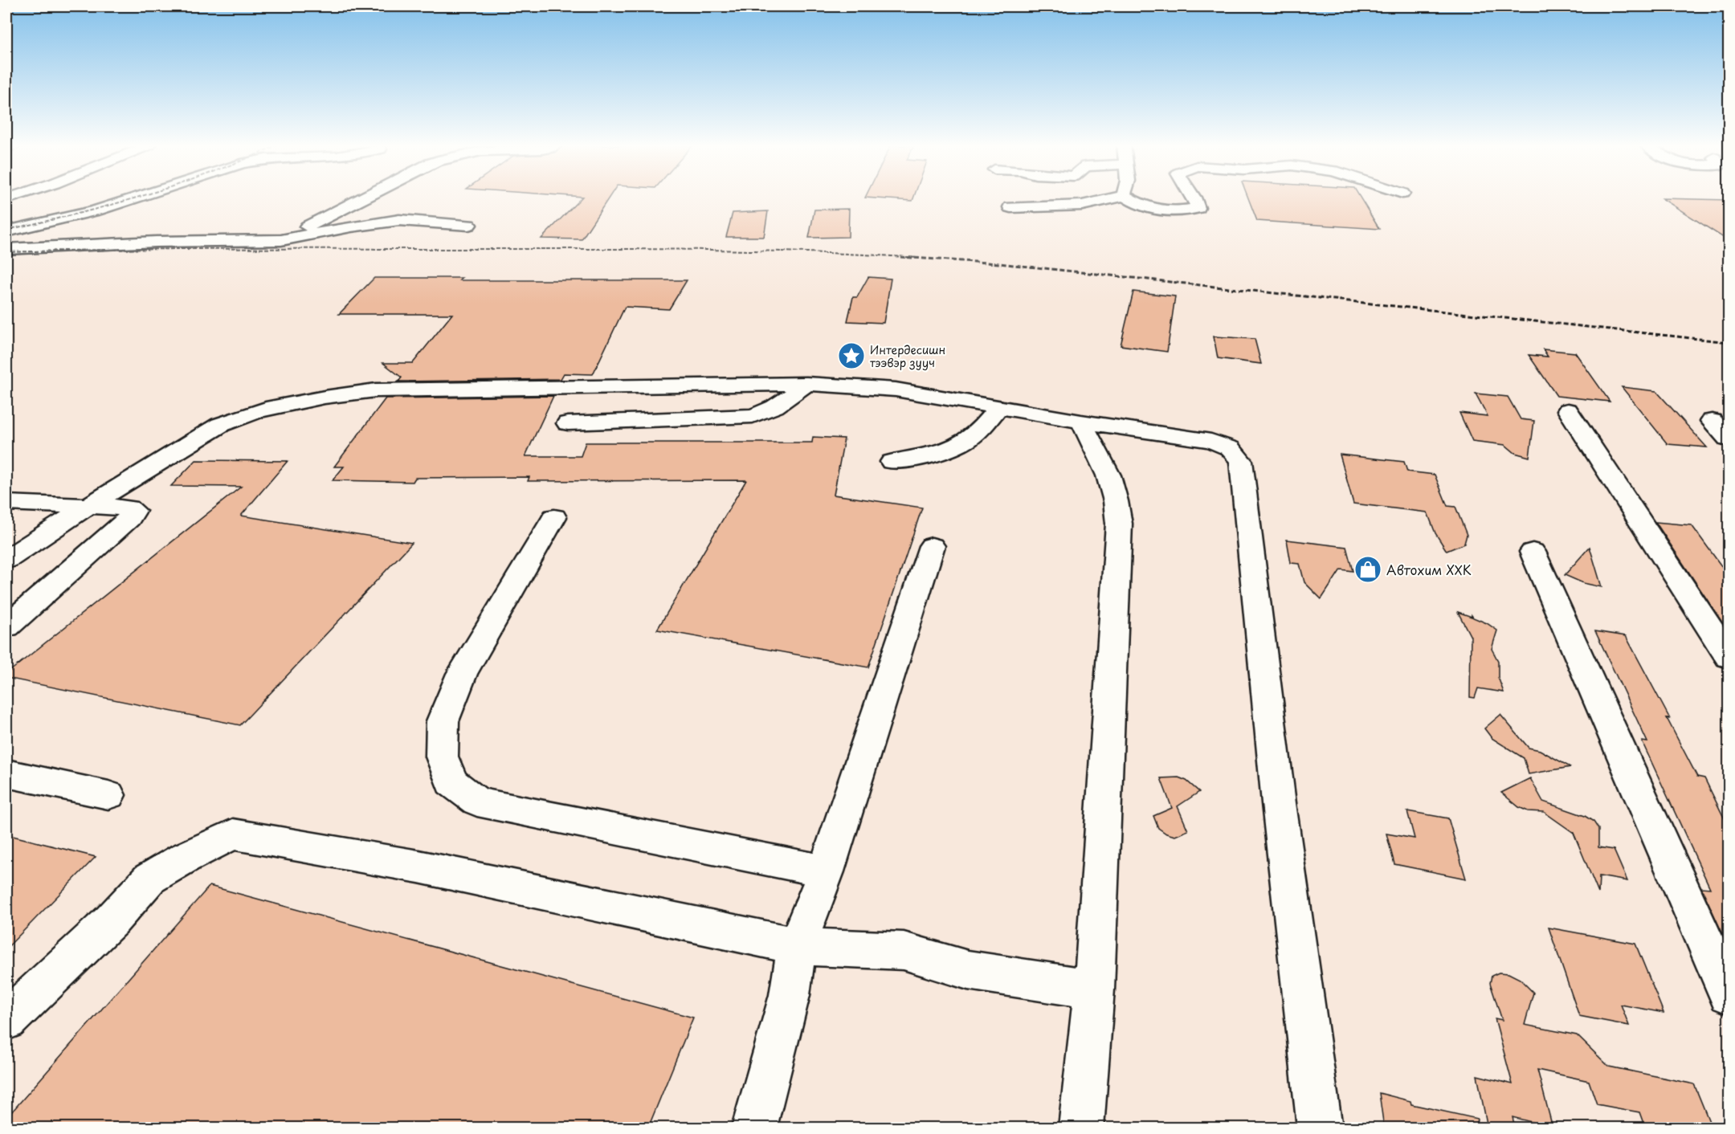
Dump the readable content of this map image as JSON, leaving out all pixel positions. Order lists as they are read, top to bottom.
{
  "places": {
    "place": ["Интердесишн тээвэр зууч"],
    "shop": ["Автохим ХХК"]
  }
}
